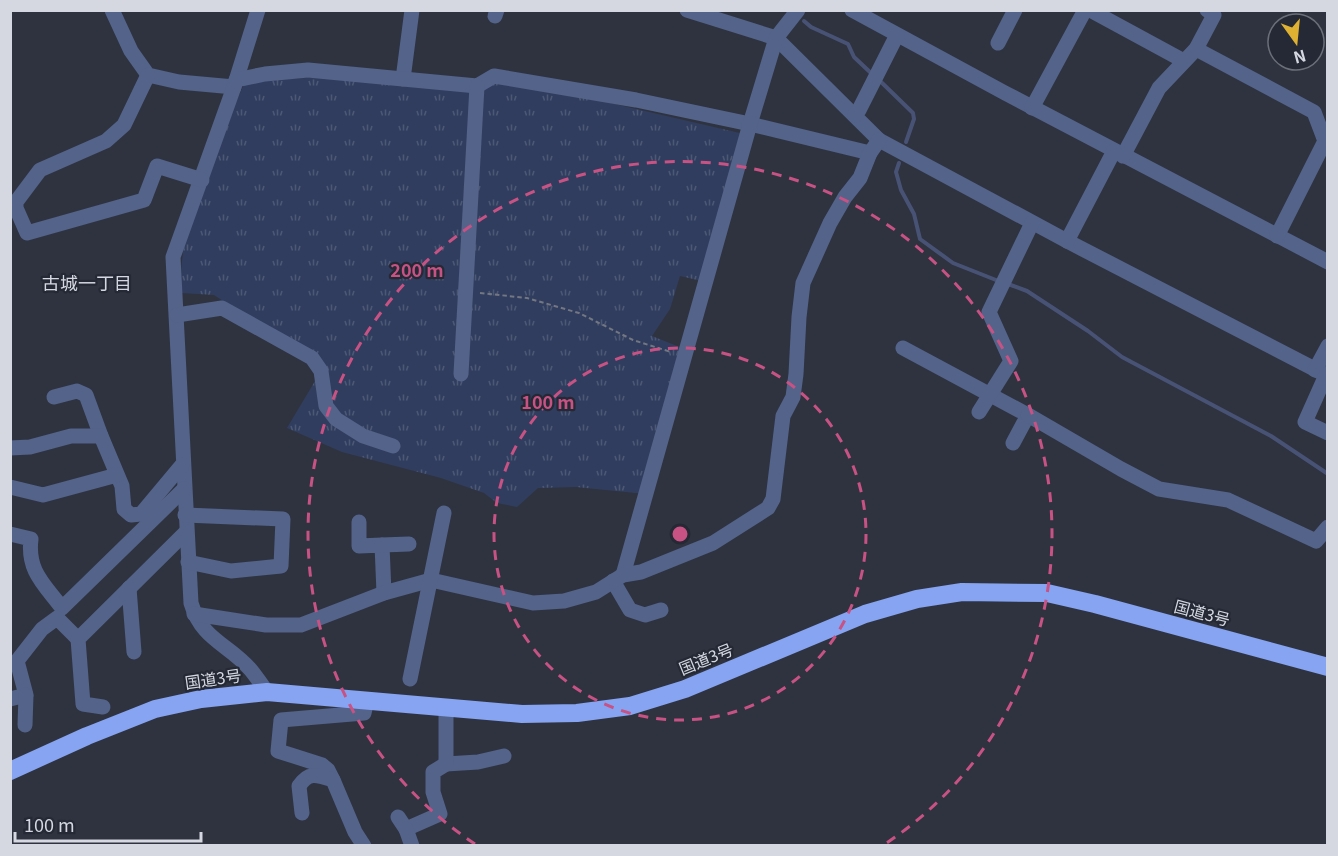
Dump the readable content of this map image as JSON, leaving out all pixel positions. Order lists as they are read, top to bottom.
{
  "streets": {
    "highway": ["国道3号"]
  },
  "districts": ["古城一丁目"],
  "scale_bar": "100 m",
  "north": "bottom",
  "rings": ["200 m", "100 m"]
}
